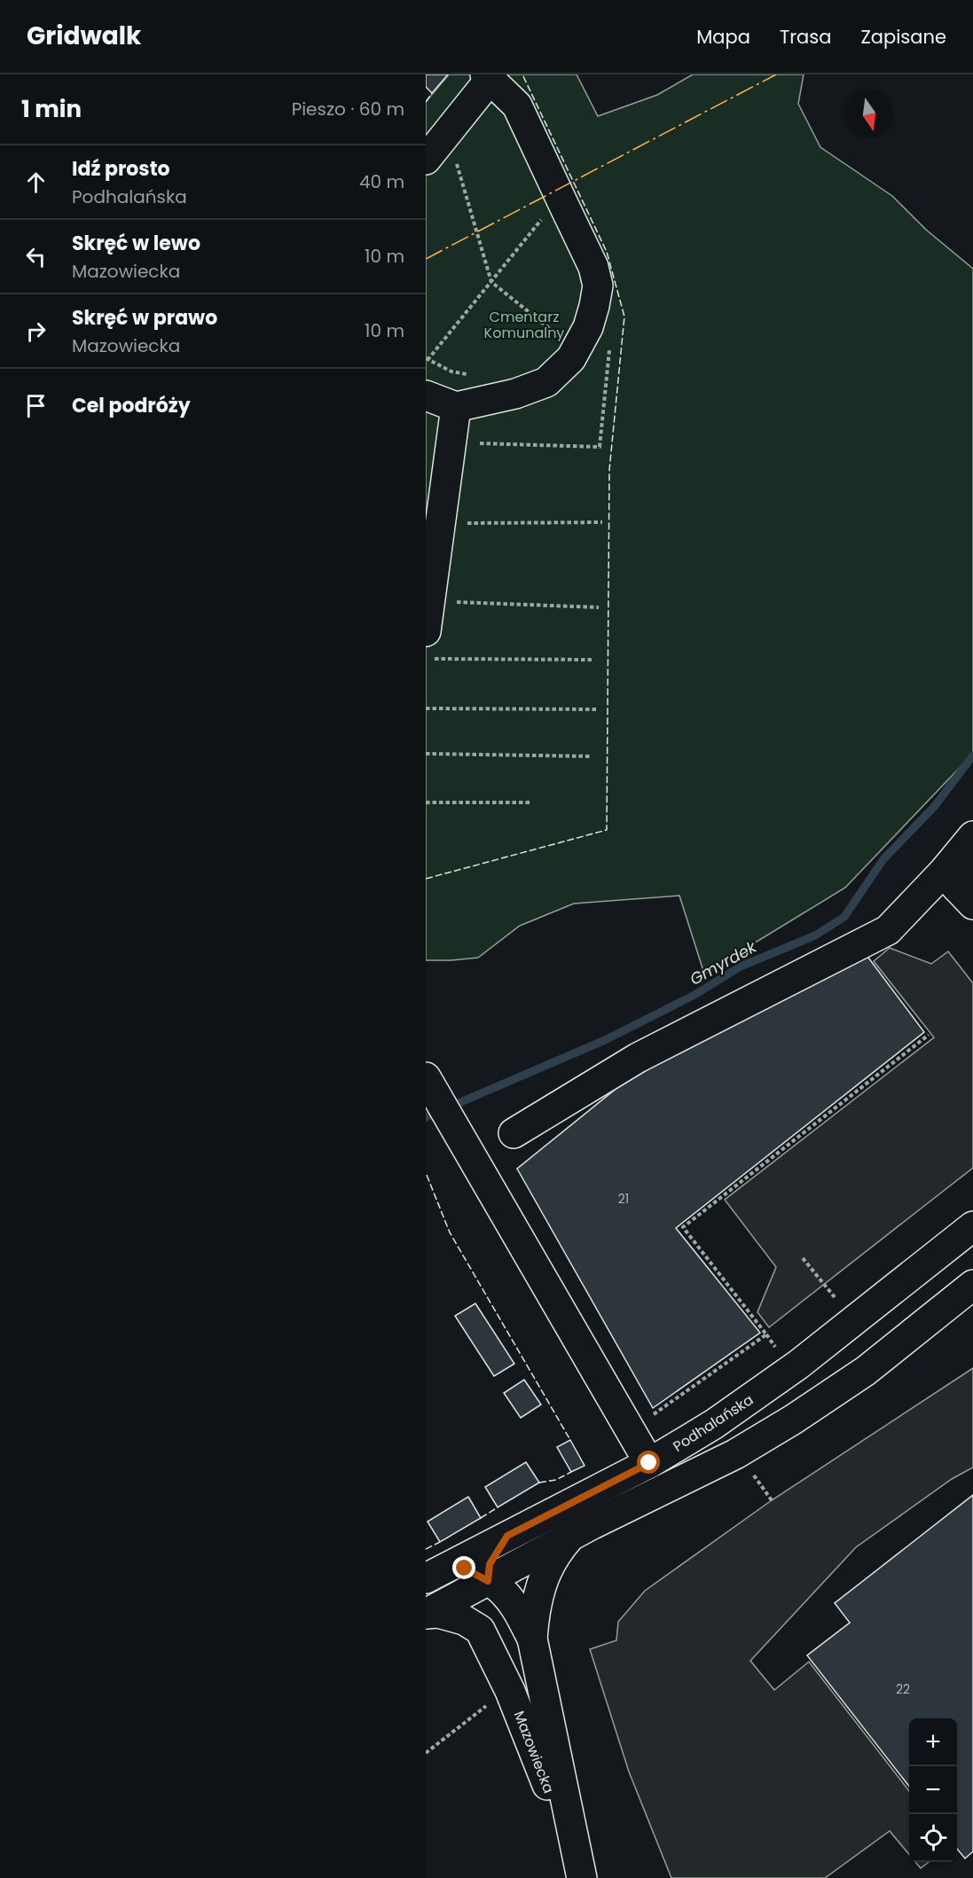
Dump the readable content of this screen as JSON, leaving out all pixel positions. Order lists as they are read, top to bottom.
{
  "streets": {
    "street": ["Podhalańska", "Mazowiecka"]
  },
  "crossings": [
    ["Podhalańska", "Mazowiecka"]
  ],
  "water": ["Gmyrdek"],
  "parks": ["Cmentarz Komunalny"],
  "house_numbers": ["21", "22"],
  "north": "bottom",
  "page": {
    "header": "Gridwalk",
    "nav": ["Mapa", "Trasa", "Zapisane"],
    "heading": ["1 min", "Pieszo · 60 m"],
    "list": [
      ["Idź prosto", "Podhalańska", "40 m"],
      ["Skręć w lewo", "Mazowiecka", "10 m"],
      ["Skręć w prawo", "Mazowiecka", "10 m"],
      "Cel podróży"
    ],
    "map_buttons": ["+", "−"]
  }
}
